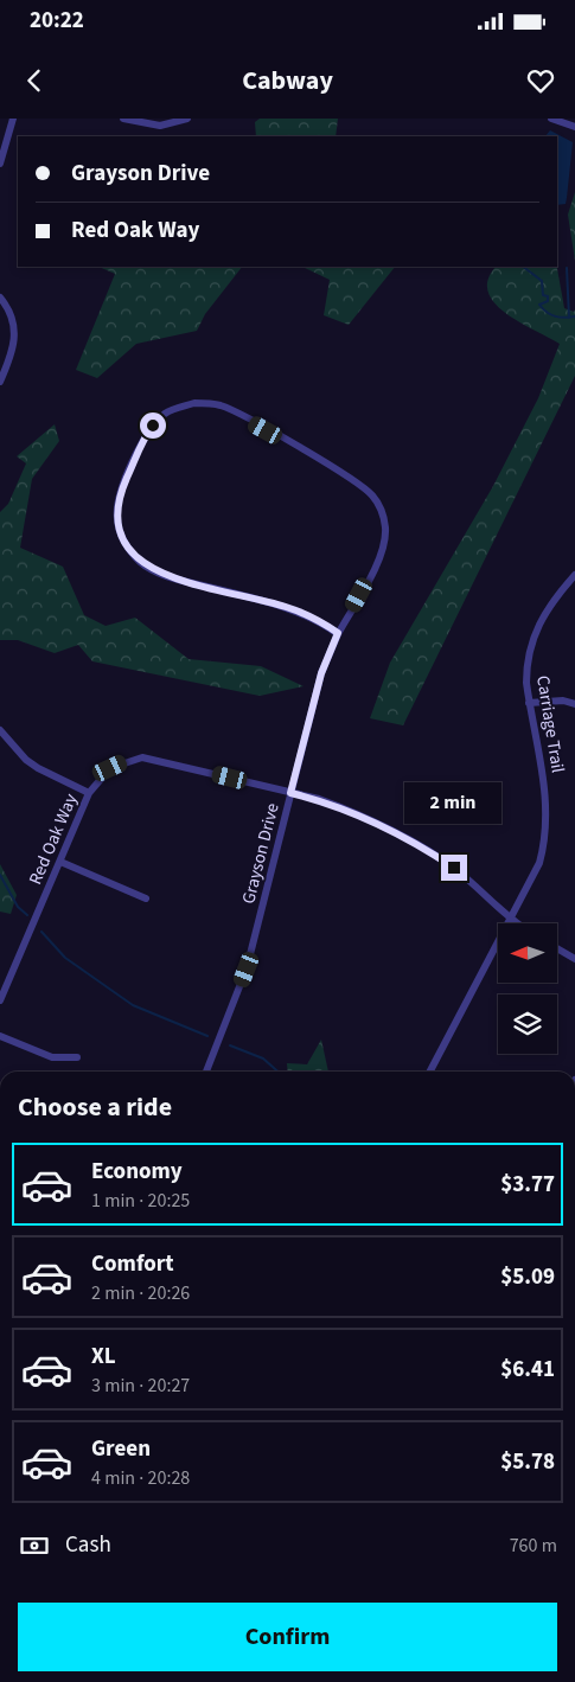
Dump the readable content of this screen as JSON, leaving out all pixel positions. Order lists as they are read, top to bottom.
{
  "streets": {
    "street": ["Carriage Trail", "Red Oak Way", "Grayson Drive"]
  },
  "crossings": [
    ["Carriage Trail", "Red Oak Way"],
    ["Red Oak Way", "Grayson Drive"]
  ],
  "north": "left",
  "page": {
    "status": "20:22",
    "header": "Cabway",
    "banner": ["Grayson Drive", "Red Oak Way"],
    "bubble": "2 min",
    "heading": "Choose a ride",
    "list": [
      {
        "name": "Economy",
        "note": "1 min · 20:25",
        "value": "$3.77"
      },
      {
        "name": "Comfort",
        "note": "2 min · 20:26",
        "value": "$5.09"
      },
      {
        "name": "XL",
        "note": "3 min · 20:27",
        "value": "$6.41"
      },
      {
        "name": "Green",
        "note": "4 min · 20:28",
        "value": "$5.78"
      }
    ],
    "pay": ["Cash", "760 m"],
    "buttons": "Confirm"
  }
}
